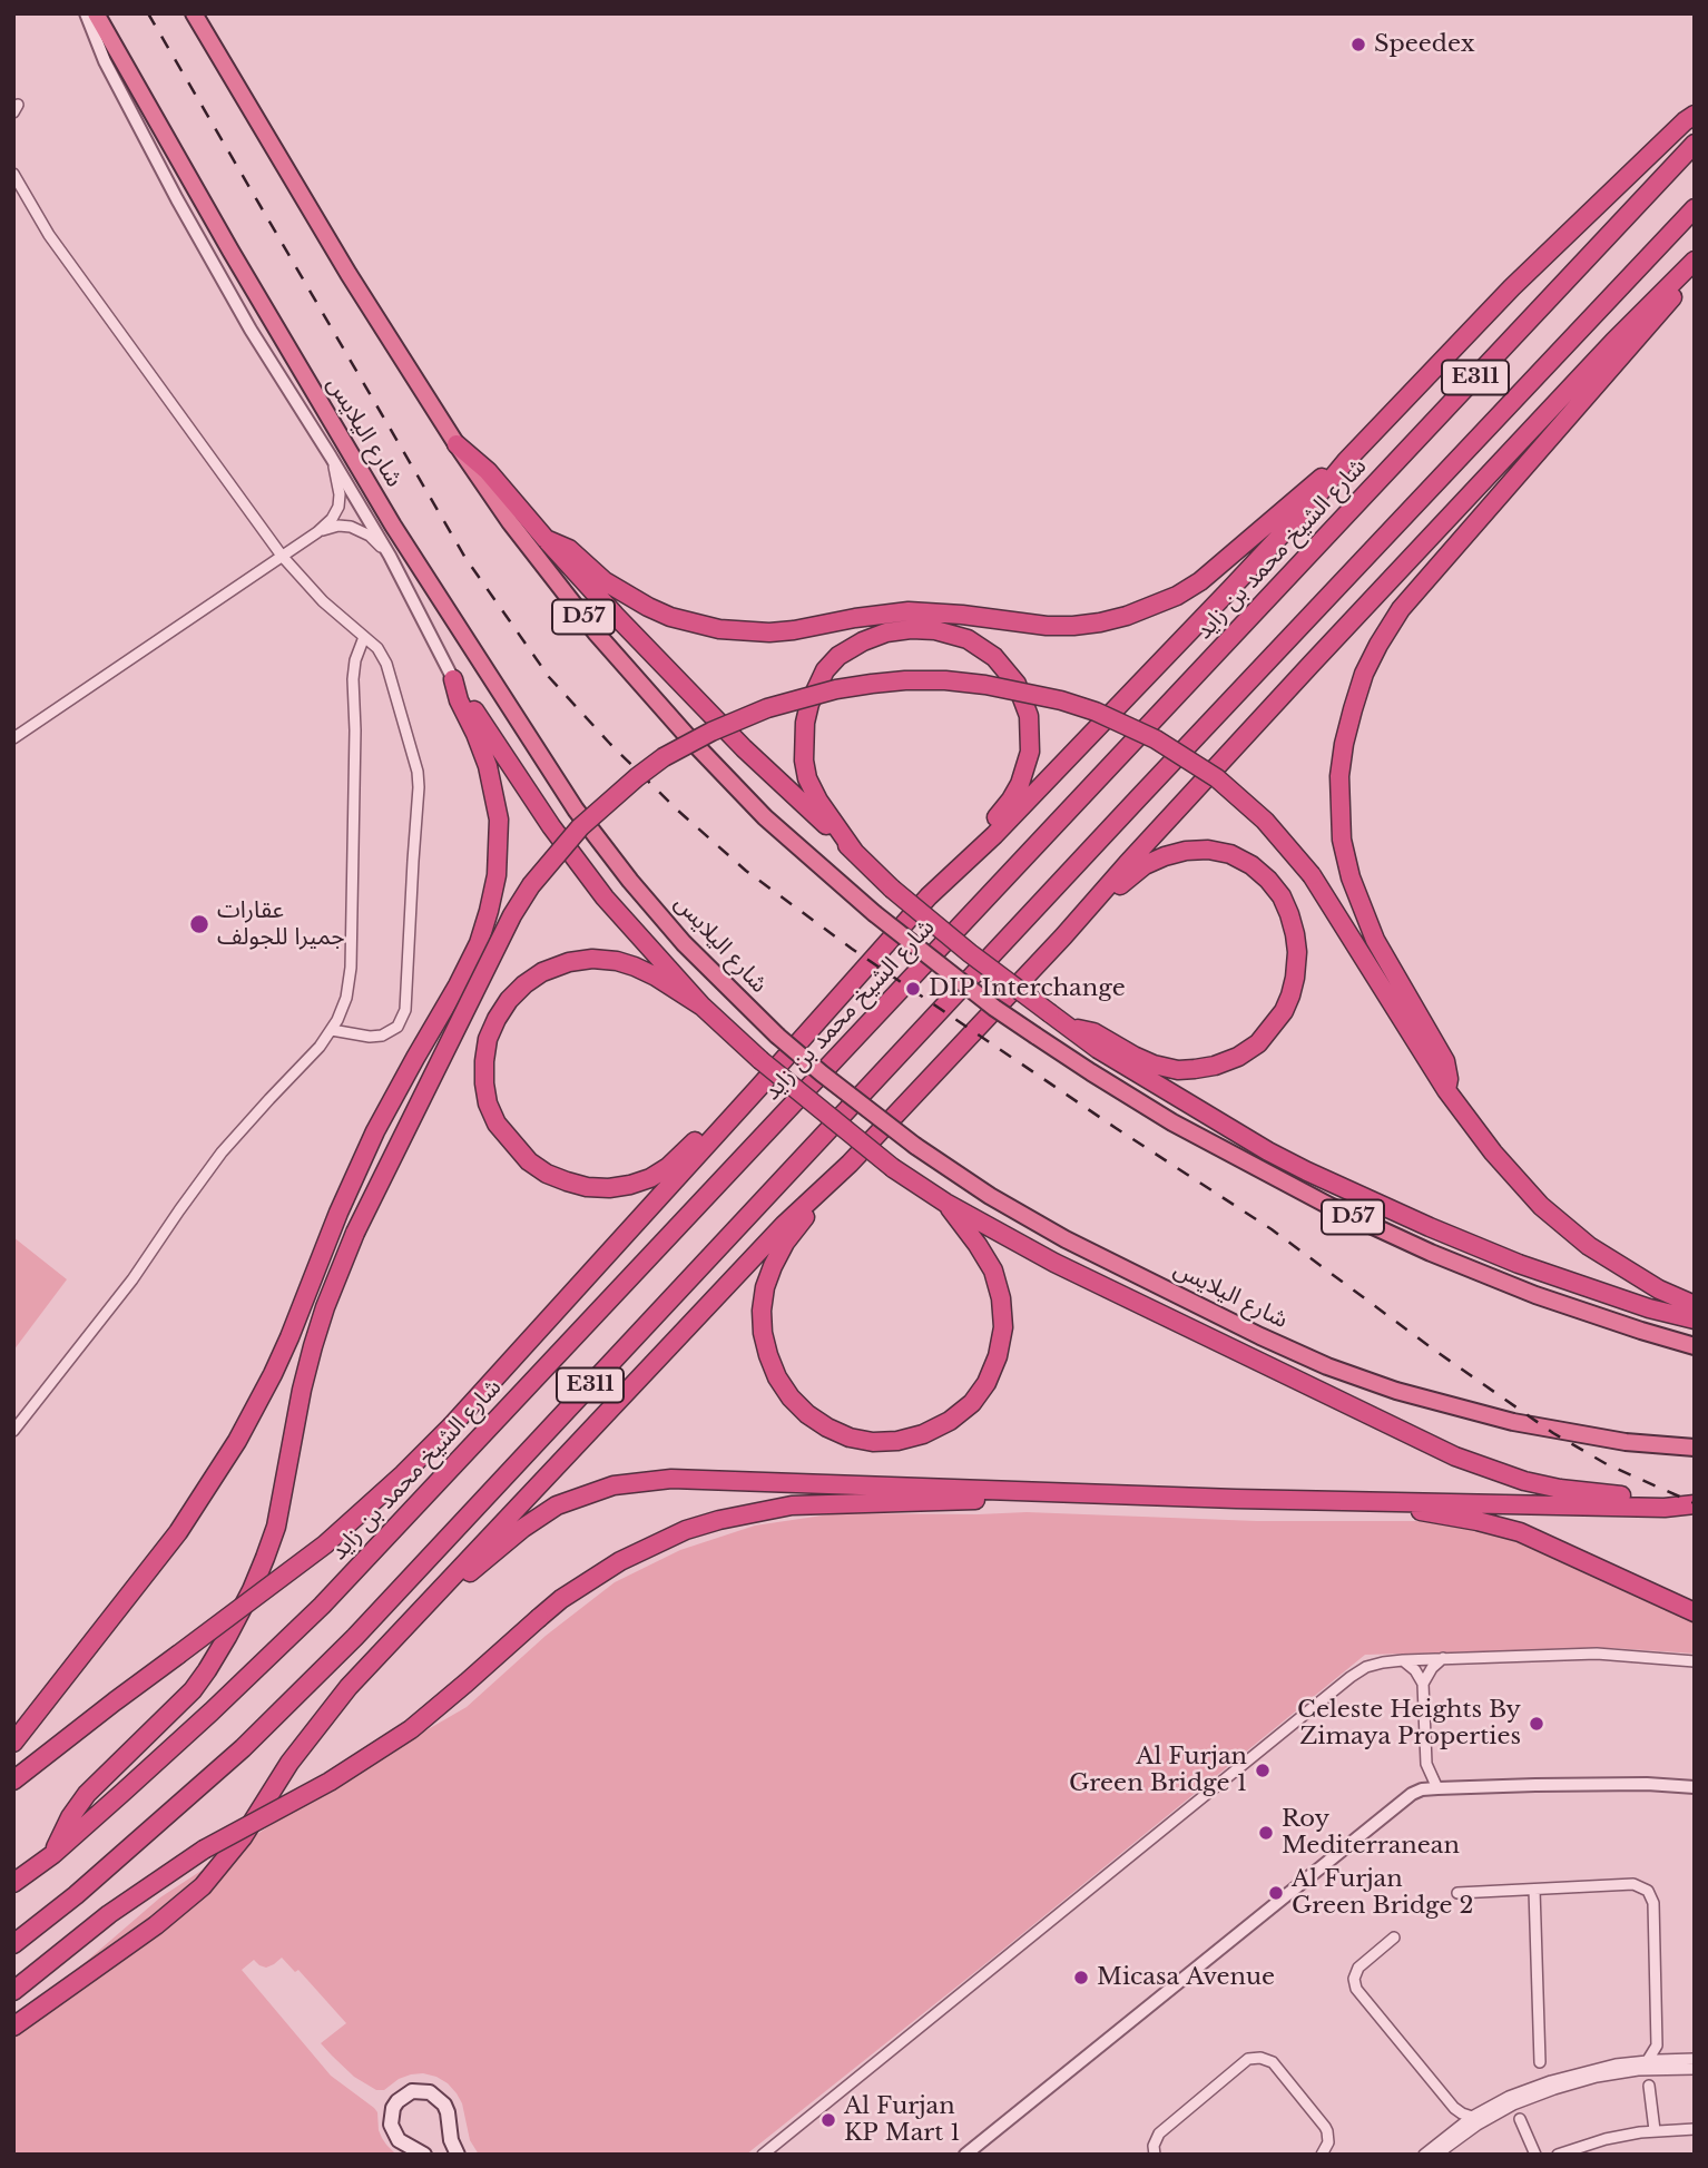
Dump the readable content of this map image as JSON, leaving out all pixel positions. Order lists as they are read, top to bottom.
{
  "streets": {
    "highway": [
      "E311",
      "شارع اليلايس",
      "شارع الشيخ محمد بن زايد",
      "D57"
    ]
  },
  "places": [
    "Speedex",
    "عقارات جميرا للجولف",
    "DIP Interchange",
    "Celeste Heights By Zimaya Properties",
    "Al Furjan Green Bridge 1",
    "Roy Mediterranean",
    "Al Furjan Green Bridge 2",
    "Micasa Avenue",
    "Al Furjan KP Mart 1"
  ]
}
